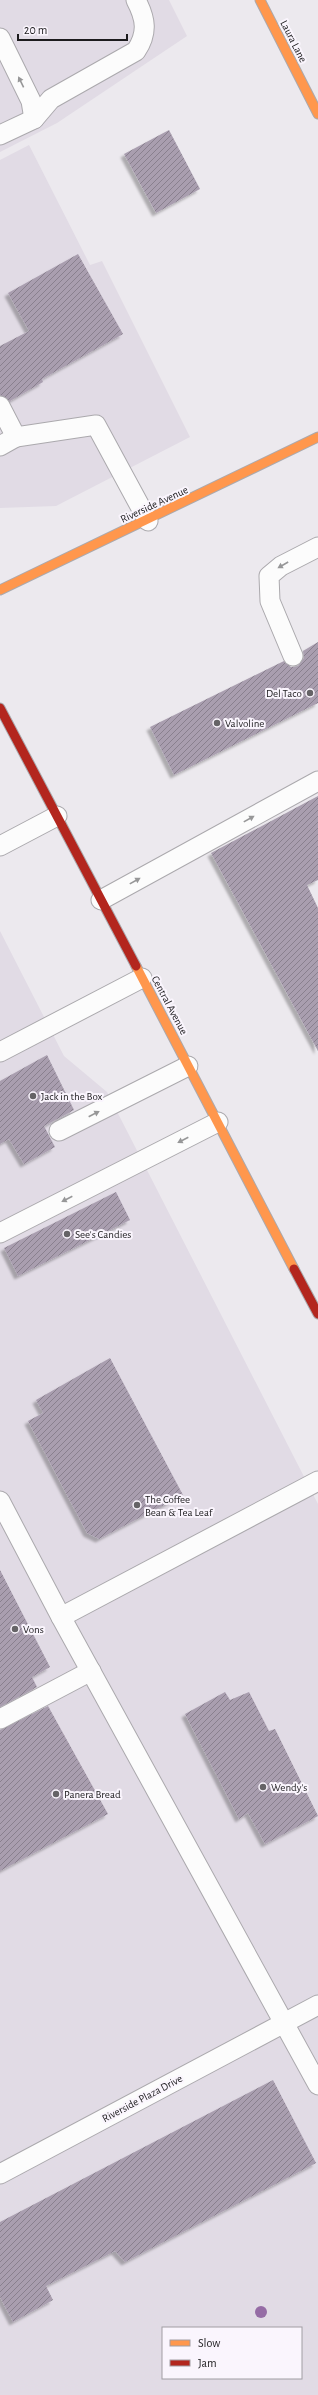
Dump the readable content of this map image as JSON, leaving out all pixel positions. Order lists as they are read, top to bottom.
{
  "streets": {
    "main road": ["Laura Lane", "Riverside Avenue", "Central Avenue"],
    "lane": ["Riverside Plaza Drive"]
  },
  "places": [
    "Del Taco",
    "Valvoline",
    "Jack in the Box",
    "See's Candies",
    "The Coffee Bean & Tea Leaf",
    "Vons",
    "Wendy's",
    "Panera Bread"
  ],
  "legend": ["Slow", "Jam"],
  "scale_bar": "20 m"
}
